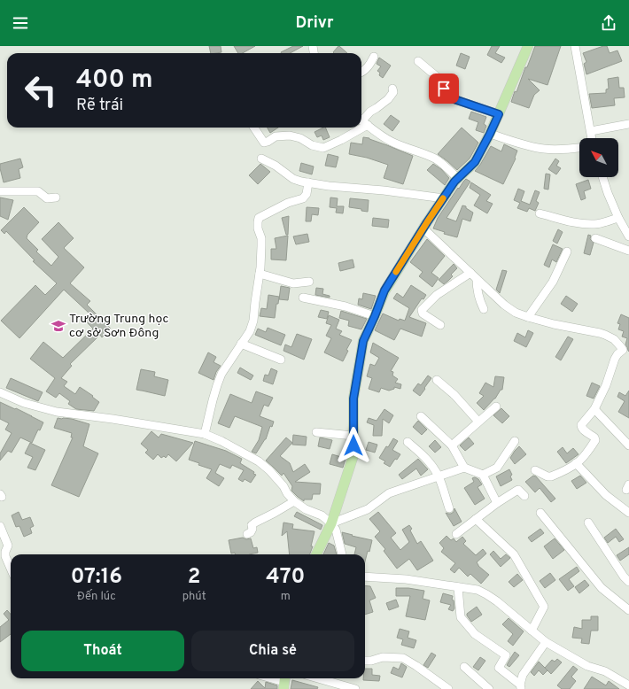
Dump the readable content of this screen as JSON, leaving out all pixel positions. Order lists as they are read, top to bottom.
{
  "places": {
    "school or university": ["Trường Trung học cơ sở Sơn Đông"]
  },
  "north": "top left",
  "page": {
    "header": "Drivr",
    "turn": ["400 m", "Rẽ trái"],
    "eta": [
      "07:16",
      "Đến lúc",
      "2",
      "phút",
      "470",
      "m"
    ],
    "buttons": ["Thoát", "Chia sẻ"]
  }
}
